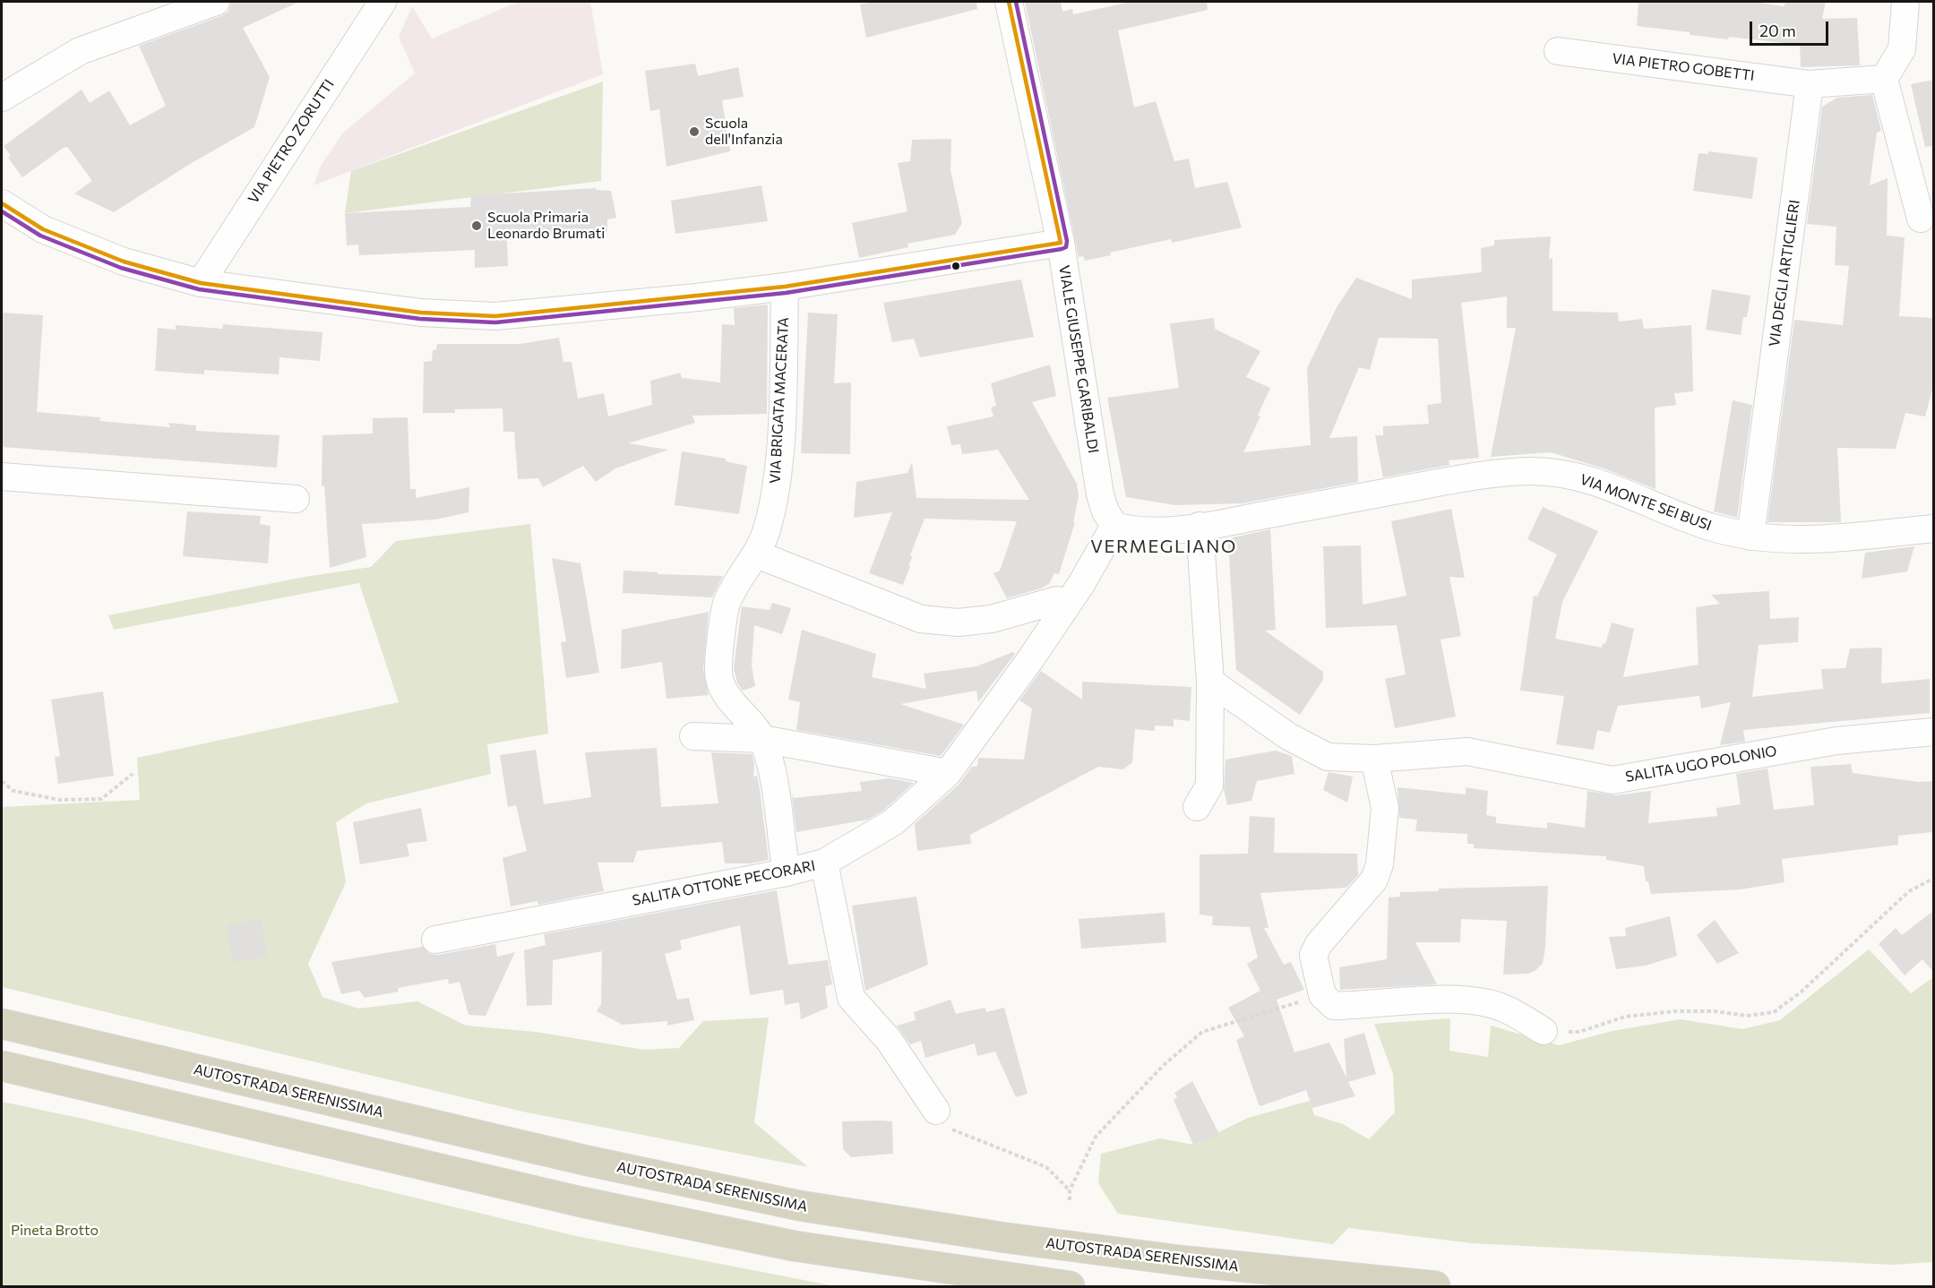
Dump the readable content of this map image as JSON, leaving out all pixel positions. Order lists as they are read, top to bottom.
{
  "streets": {
    "highway": ["AUTOSTRADA SERENISSIMA"],
    "street": [
      "VIA PIETRO GOBETTI",
      "VIA PIETRO ZORUTTI",
      "VIA DEGLI ARTIGLIERI",
      "VIALE GIUSEPPE GARIBALDI",
      "VIA BRIGATA MACERATA",
      "VIA MONTE SEI BUSI",
      "SALITA UGO POLONIO",
      "SALITA OTTONE PECORARI"
    ]
  },
  "crossings": [
    ["VIA PIETRO GOBETTI", "VIA DEGLI ARTIGLIERI"],
    ["VIA DEGLI ARTIGLIERI", "VIA MONTE SEI BUSI"],
    ["VIALE GIUSEPPE GARIBALDI", "VIA MONTE SEI BUSI"],
    ["VIALE GIUSEPPE GARIBALDI", "SALITA OTTONE PECORARI"],
    ["VIA BRIGATA MACERATA", "SALITA OTTONE PECORARI"],
    ["VIA MONTE SEI BUSI", "SALITA OTTONE PECORARI"]
  ],
  "districts": ["VERMEGLIANO"],
  "parks": ["Pineta Brotto"],
  "places": ["Scuola dell'Infanzia", "Scuola Primaria Leonardo Brumati"],
  "scale_bar": "20 m"
}
